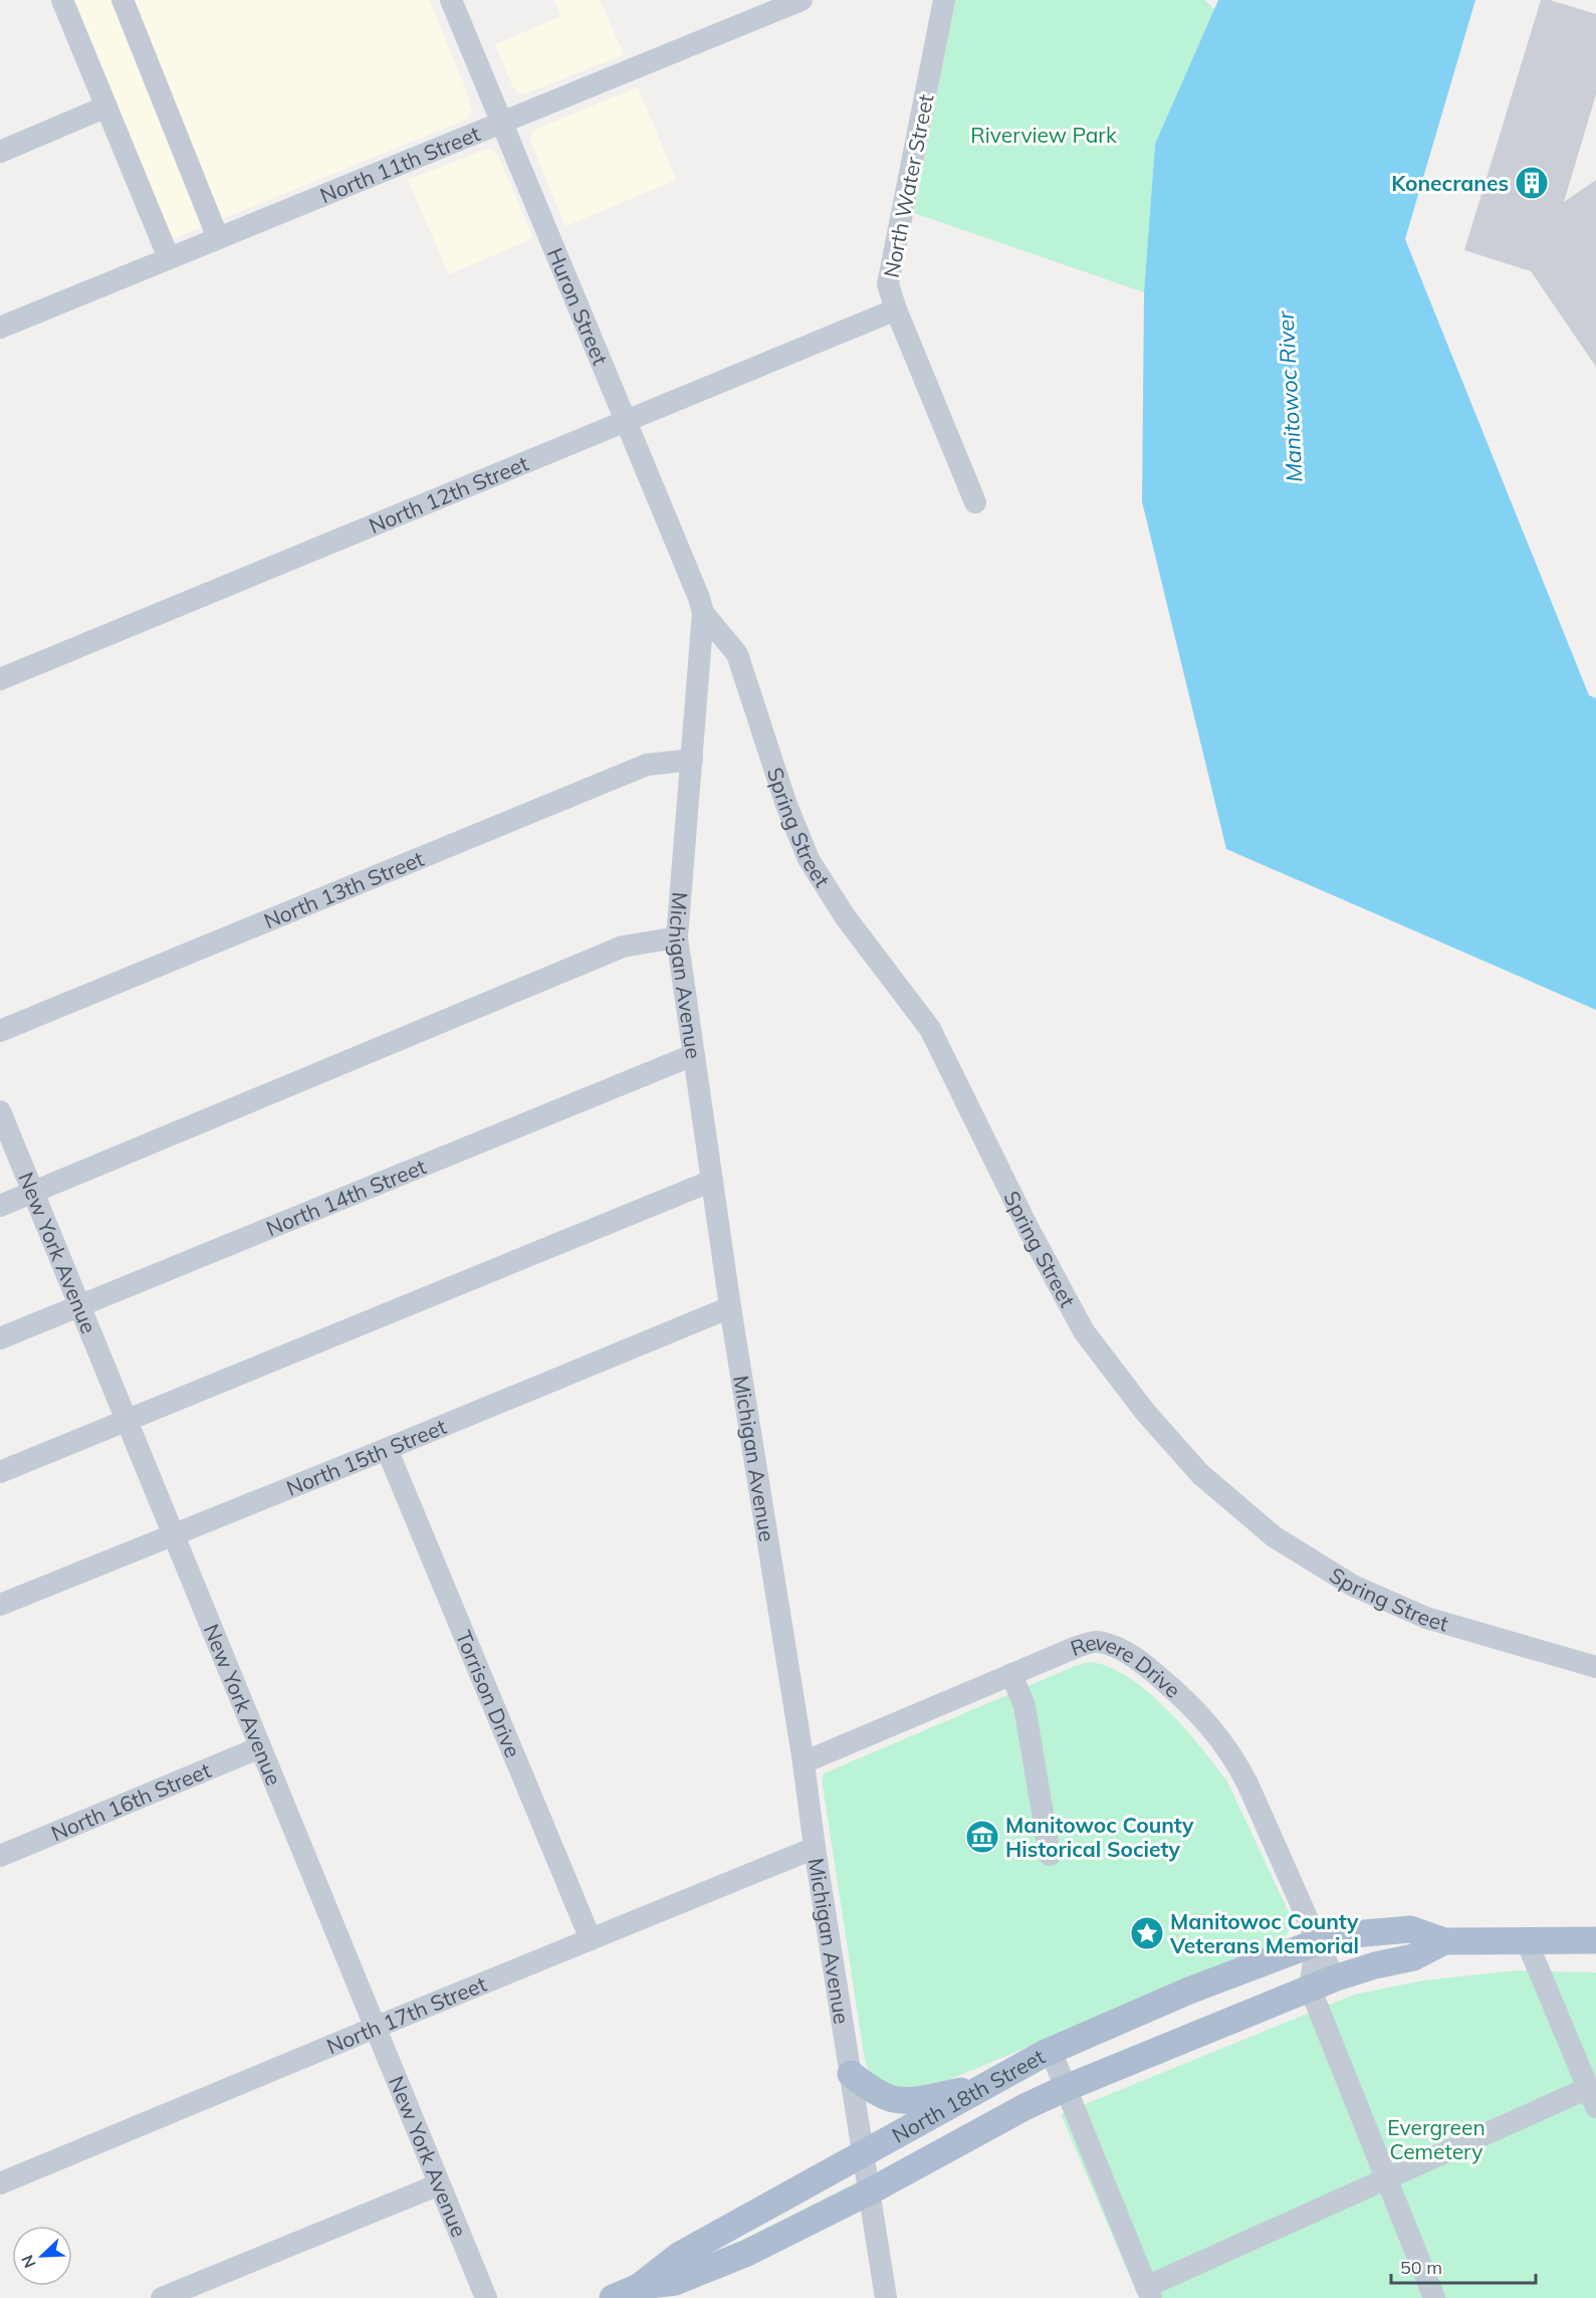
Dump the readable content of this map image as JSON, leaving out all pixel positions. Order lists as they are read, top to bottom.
{
  "streets": {
    "main road": ["North 18th Street"],
    "street": [
      "North 11th Street",
      "North Water Street",
      "Huron Street",
      "North 12th Street",
      "Spring Street",
      "North 13th Street",
      "Michigan Avenue",
      "North 14th Street",
      "New York Avenue",
      "North 15th Street",
      "Revere Drive",
      "Torrison Drive",
      "North 16th Street",
      "North 17th Street"
    ]
  },
  "crossings": [
    ["North 11th Street", "Huron Street"],
    ["North Water Street", "North 12th Street"],
    ["Huron Street", "North 12th Street"],
    ["Huron Street", "Spring Street"],
    ["Huron Street", "Michigan Avenue"],
    ["Spring Street", "Michigan Avenue"],
    ["North 13th Street", "Michigan Avenue"],
    ["Michigan Avenue", "North 14th Street"],
    ["Michigan Avenue", "North 15th Street"],
    ["Michigan Avenue", "Revere Drive"],
    ["Michigan Avenue", "North 17th Street"],
    ["Michigan Avenue", "North 18th Street"],
    ["North 14th Street", "New York Avenue"],
    ["New York Avenue", "North 15th Street"],
    ["New York Avenue", "North 16th Street"],
    ["New York Avenue", "North 17th Street"],
    ["North 15th Street", "Torrison Drive"],
    ["Revere Drive", "North 18th Street"],
    ["Torrison Drive", "North 17th Street"]
  ],
  "water": ["Manitowoc River"],
  "parks": ["Riverview Park", "Evergreen Cemetery"],
  "places": {
    "building": ["Konecranes"],
    "museum": ["Manitowoc County Historical Society"],
    "place": ["Manitowoc County Veterans Memorial"]
  },
  "scale_bar": "50 m",
  "north": "bottom left"
}
